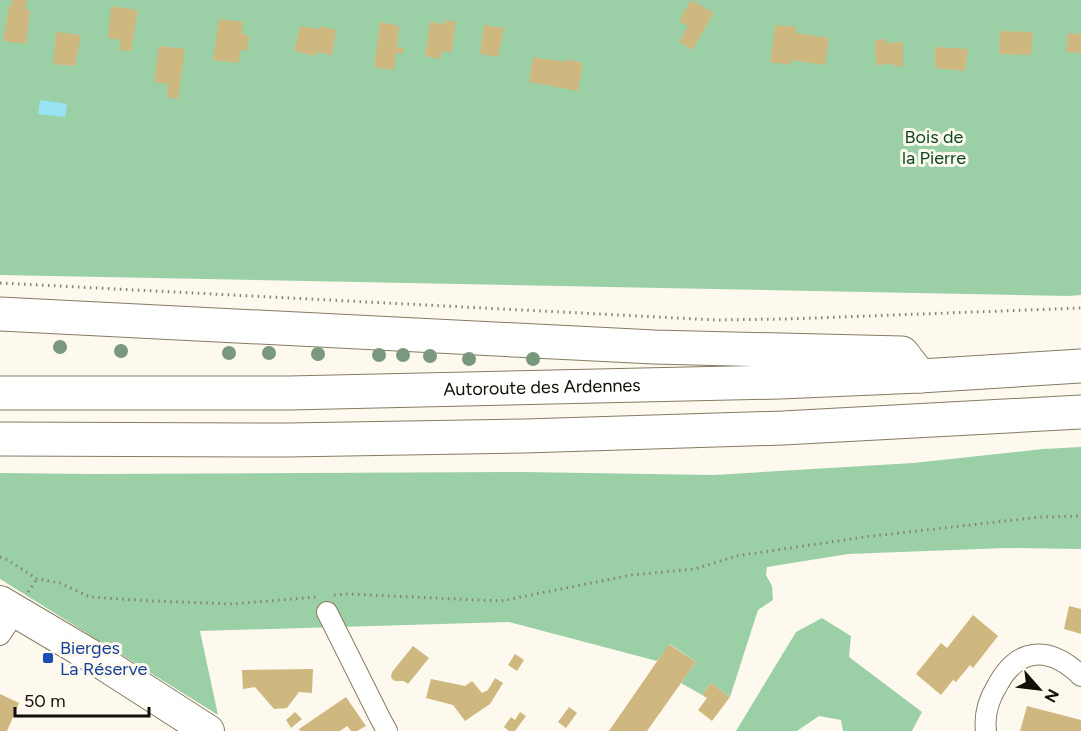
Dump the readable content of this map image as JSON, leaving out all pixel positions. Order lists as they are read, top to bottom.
{
  "streets": {
    "highway": ["Autoroute des Ardennes"]
  },
  "parks": ["Bois de la Pierre"],
  "places": {
    "transit": ["Bierges La Réserve"]
  },
  "scale_bar": "50 m",
  "north": "bottom right"
}
